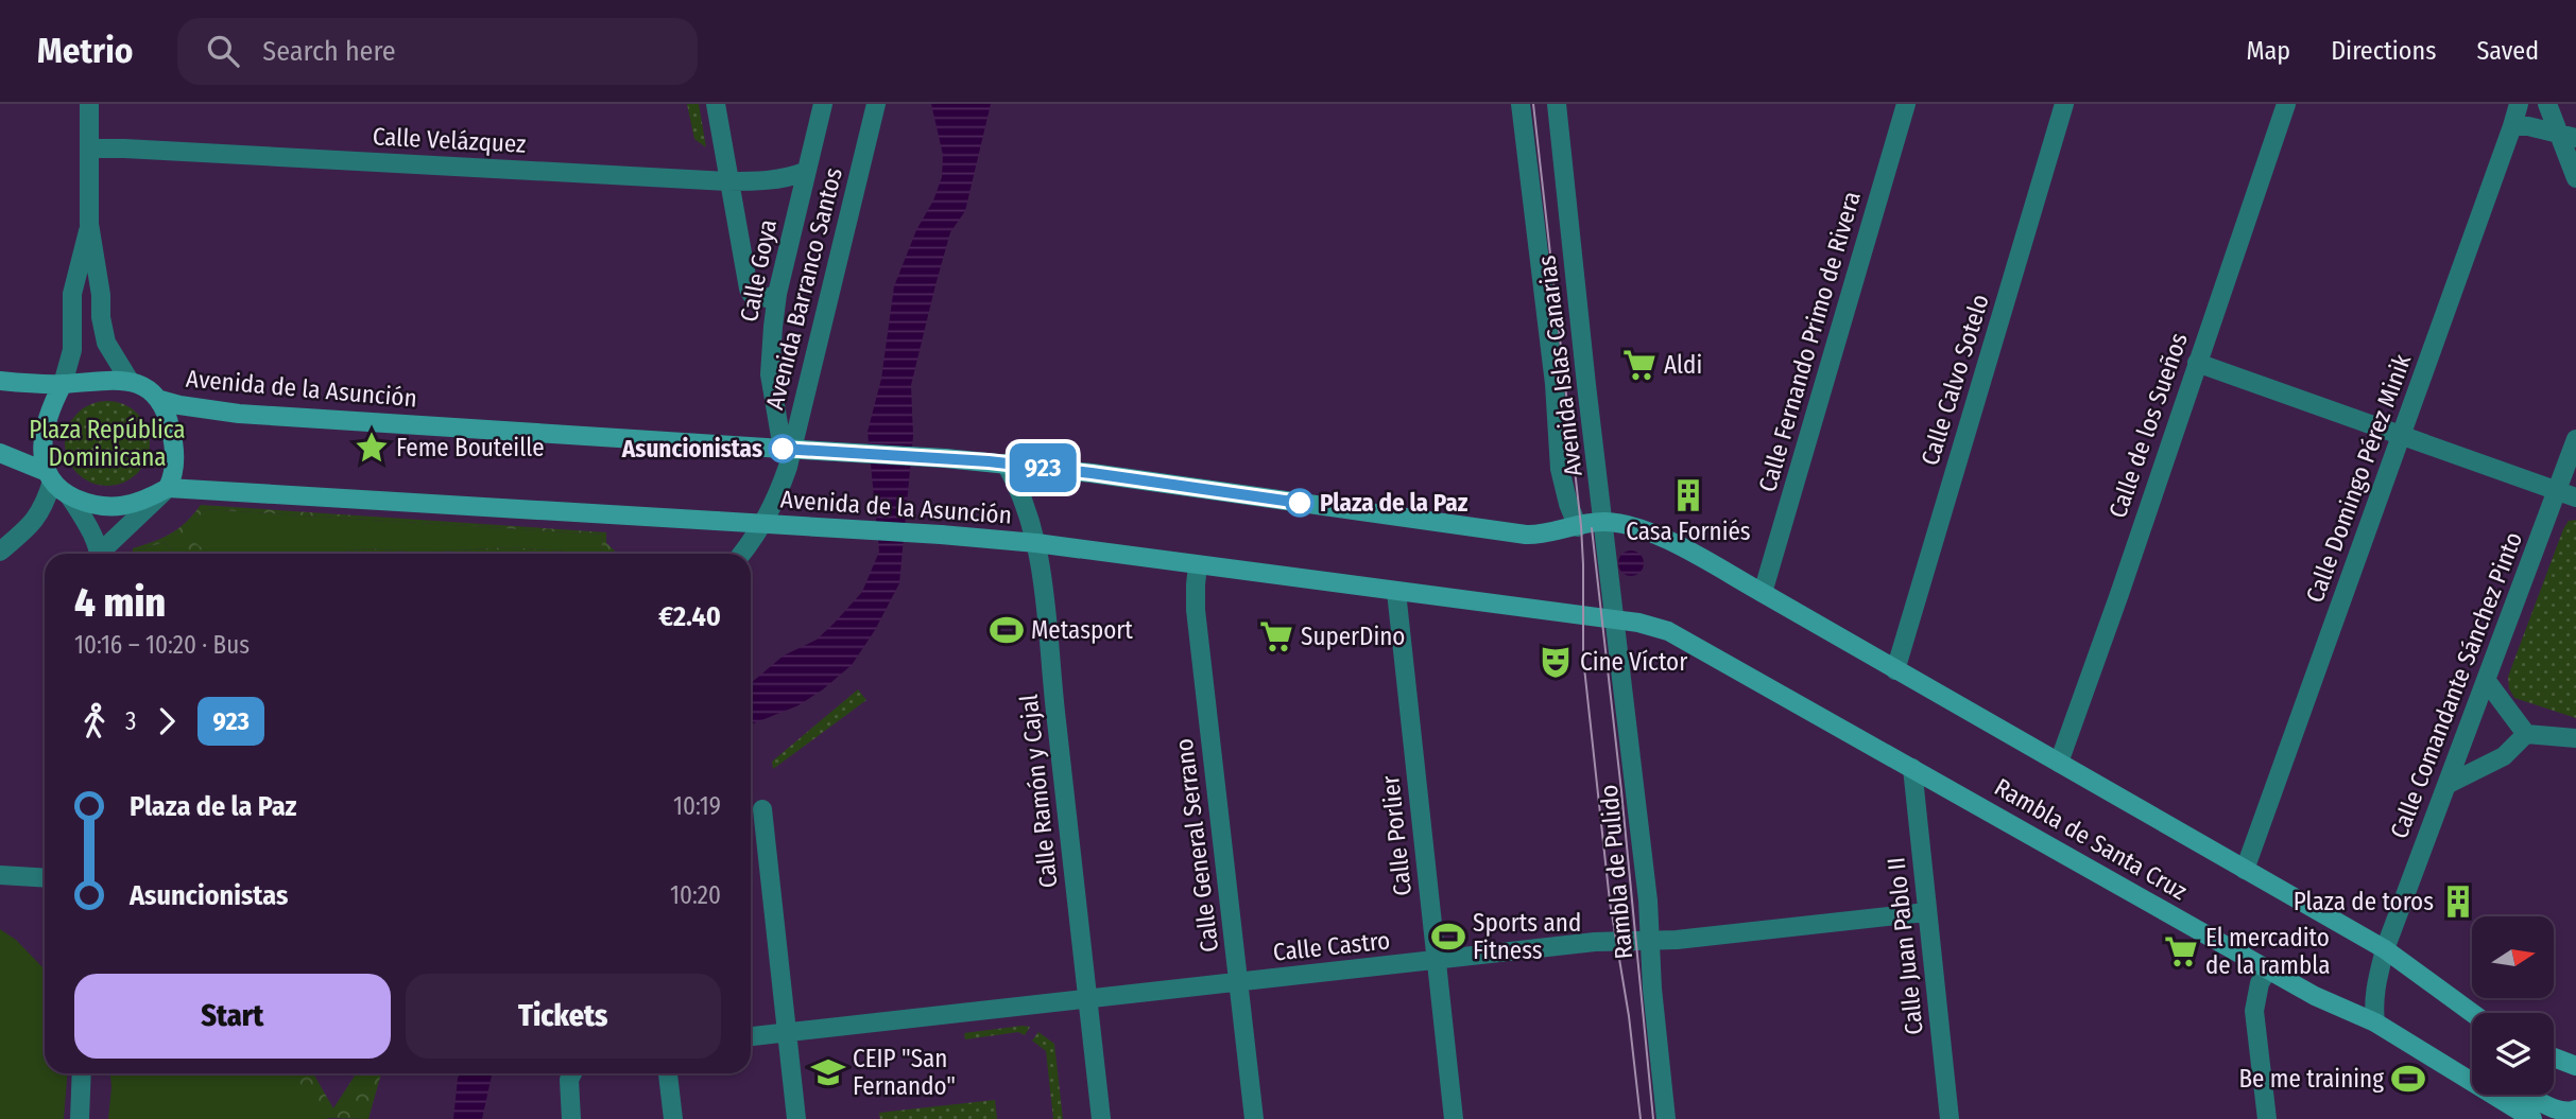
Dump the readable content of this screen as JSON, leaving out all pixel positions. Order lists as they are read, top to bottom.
{
  "streets": {
    "main road": ["Avenida de la Asunción", "Rambla de Santa Cruz"],
    "street": [
      "Calle Velázquez",
      "Calle Goya",
      "Avenida Barranco Santos",
      "Calle Fernando Primo de Rivera",
      "Avenida Islas Canarias",
      "Calle Calvo Sotelo",
      "Calle de los Sueños",
      "Calle Domingo Pérez Minik",
      "Calle Comandante Sánchez Pinto",
      "Calle Ramón y Cajal",
      "Calle Porlier",
      "Calle General Serrano",
      "Rambla de Pulido",
      "Calle Castro",
      "Calle Juan Pablo II"
    ]
  },
  "crossings": [
    ["Calle Velázquez", "Calle Goya"],
    ["Calle Goya", "Avenida de la Asunción"],
    ["Calle Fernando Primo de Rivera", "Rambla de Santa Cruz"],
    ["Avenida Islas Canarias", "Avenida de la Asunción"],
    ["Avenida Islas Canarias", "Rambla de Santa Cruz"],
    ["Avenida Islas Canarias", "Rambla de Pulido"],
    ["Calle Calvo Sotelo", "Rambla de Santa Cruz"],
    ["Avenida de la Asunción", "Calle Ramón y Cajal"],
    ["Avenida de la Asunción", "Calle Porlier"],
    ["Avenida de la Asunción", "Rambla de Santa Cruz"],
    ["Avenida de la Asunción", "Calle General Serrano"],
    ["Avenida de la Asunción", "Rambla de Pulido"],
    ["Calle de los Sueños", "Rambla de Santa Cruz"],
    ["Calle Domingo Pérez Minik", "Rambla de Santa Cruz"],
    ["Calle Comandante Sánchez Pinto", "Rambla de Santa Cruz"],
    ["Calle Ramón y Cajal", "Calle Castro"],
    ["Calle Porlier", "Calle Castro"],
    ["Rambla de Santa Cruz", "Rambla de Pulido"],
    ["Rambla de Santa Cruz", "Calle Juan Pablo II"],
    ["Calle General Serrano", "Calle Castro"],
    ["Rambla de Pulido", "Calle Castro"],
    ["Calle Castro", "Calle Juan Pablo II"]
  ],
  "parks": ["Plaza República Dominicana"],
  "places": {
    "supermarket": ["Aldi", "SuperDino", "El mercadito de la rambla"],
    "place": ["Feme Bouteille"],
    "other": ["Asuncionistas", "Plaza de la Paz"],
    "building": ["Casa Forniés", "Plaza de toros"],
    "sports": ["Metasport", "Sports and Fitness", "Be me training"],
    "theatre": ["Cine Víctor"],
    "school or university": ["CEIP \"San Fernando\""]
  },
  "lines": ["bus line 923"],
  "north": "right",
  "page": {
    "header": "Metrio",
    "search": "Search here",
    "nav": ["Map", "Directions", "Saved"],
    "on_map": "923",
    "heading": ["4 min", "10:16 – 10:20 · Bus", "€2.40"],
    "legs": ["3", "923"],
    "list": [
      {
        "name": "Plaza de la Paz",
        "value": "10:19"
      },
      {
        "name": "Asuncionistas",
        "value": "10:20"
      }
    ],
    "buttons": ["Start", "Tickets"]
  }
}
